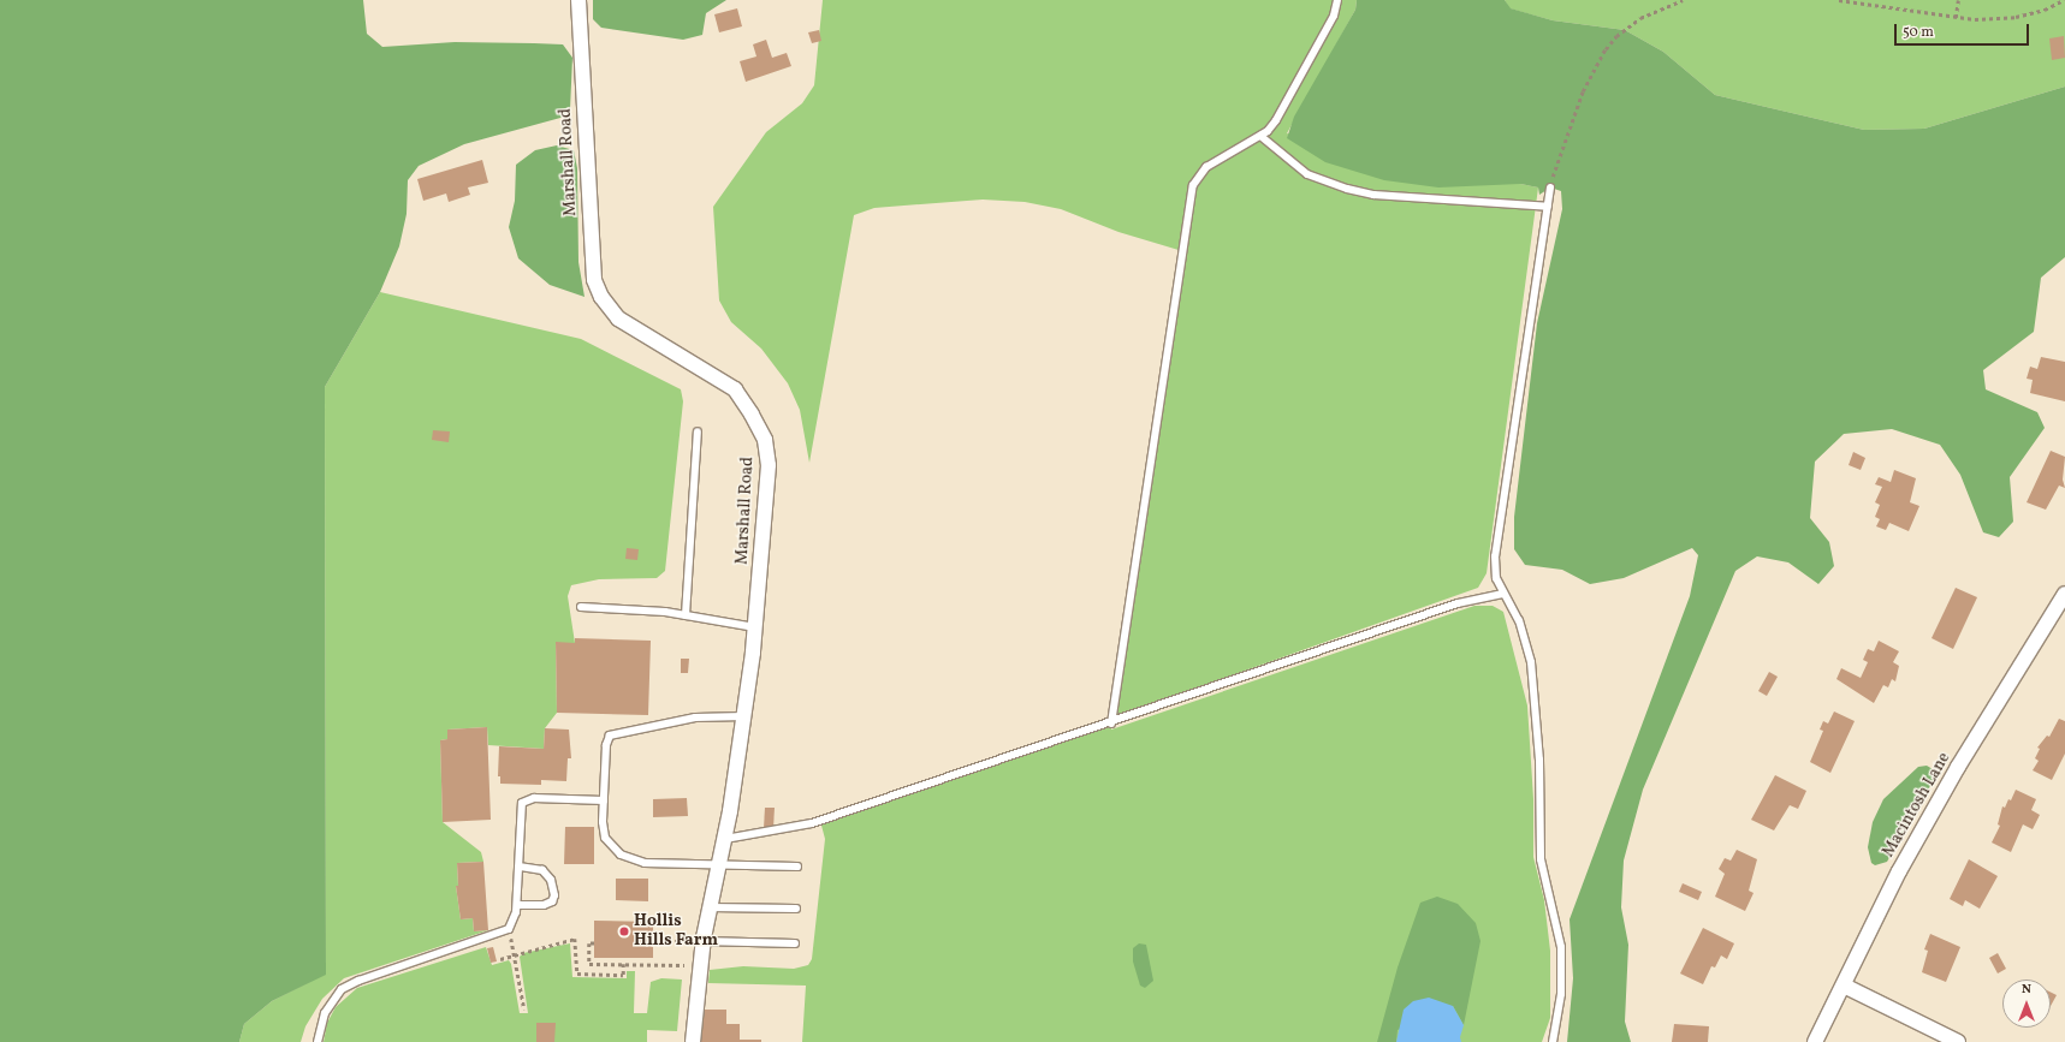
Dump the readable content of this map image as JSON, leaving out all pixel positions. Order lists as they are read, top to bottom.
{
  "streets": {
    "street": ["Marshall Road", "Macintosh Lane"]
  },
  "places": ["Hollis Hills Farm"],
  "scale_bar": "50 m",
  "north": "top"
}
